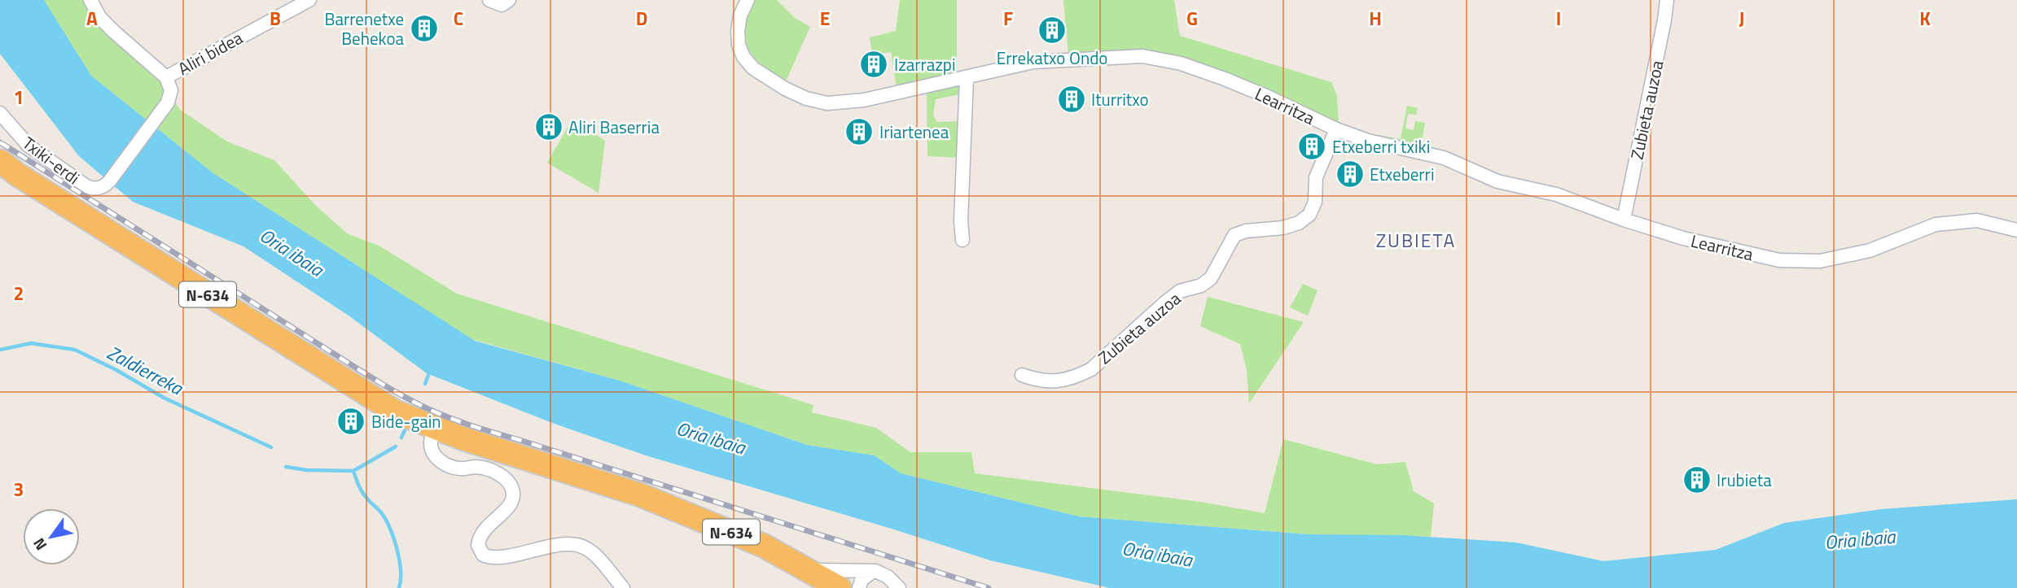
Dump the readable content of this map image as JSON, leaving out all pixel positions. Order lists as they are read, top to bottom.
{
  "streets": {
    "highway": ["N-634"],
    "street": [
      "Aliri bidea",
      "Learritza",
      "Zubieta auzoa",
      "Txiki-erdi"
    ]
  },
  "crossings": [
    ["Aliri bidea", "Txiki-erdi"],
    ["Learritza", "Zubieta auzoa"]
  ],
  "districts": ["ZUBIETA"],
  "water": ["Oria ibaia", "Zaldierreka"],
  "places": {
    "building": [
      "Barrenetxe Behekoa",
      "Errekatxo Ondo",
      "Izarrazpi",
      "Iturritxo",
      "Aliri Baserria",
      "Iriartenea",
      "Etxeberri txiki",
      "Etxeberri",
      "Bide-gain",
      "Irubieta"
    ]
  },
  "north": "bottom left",
  "grid": {
    "columns": [
      "A",
      "B",
      "C",
      "D",
      "E",
      "F",
      "G",
      "H",
      "I",
      "J",
      "K"
    ],
    "rows": ["1", "2", "3"]
  }
}
